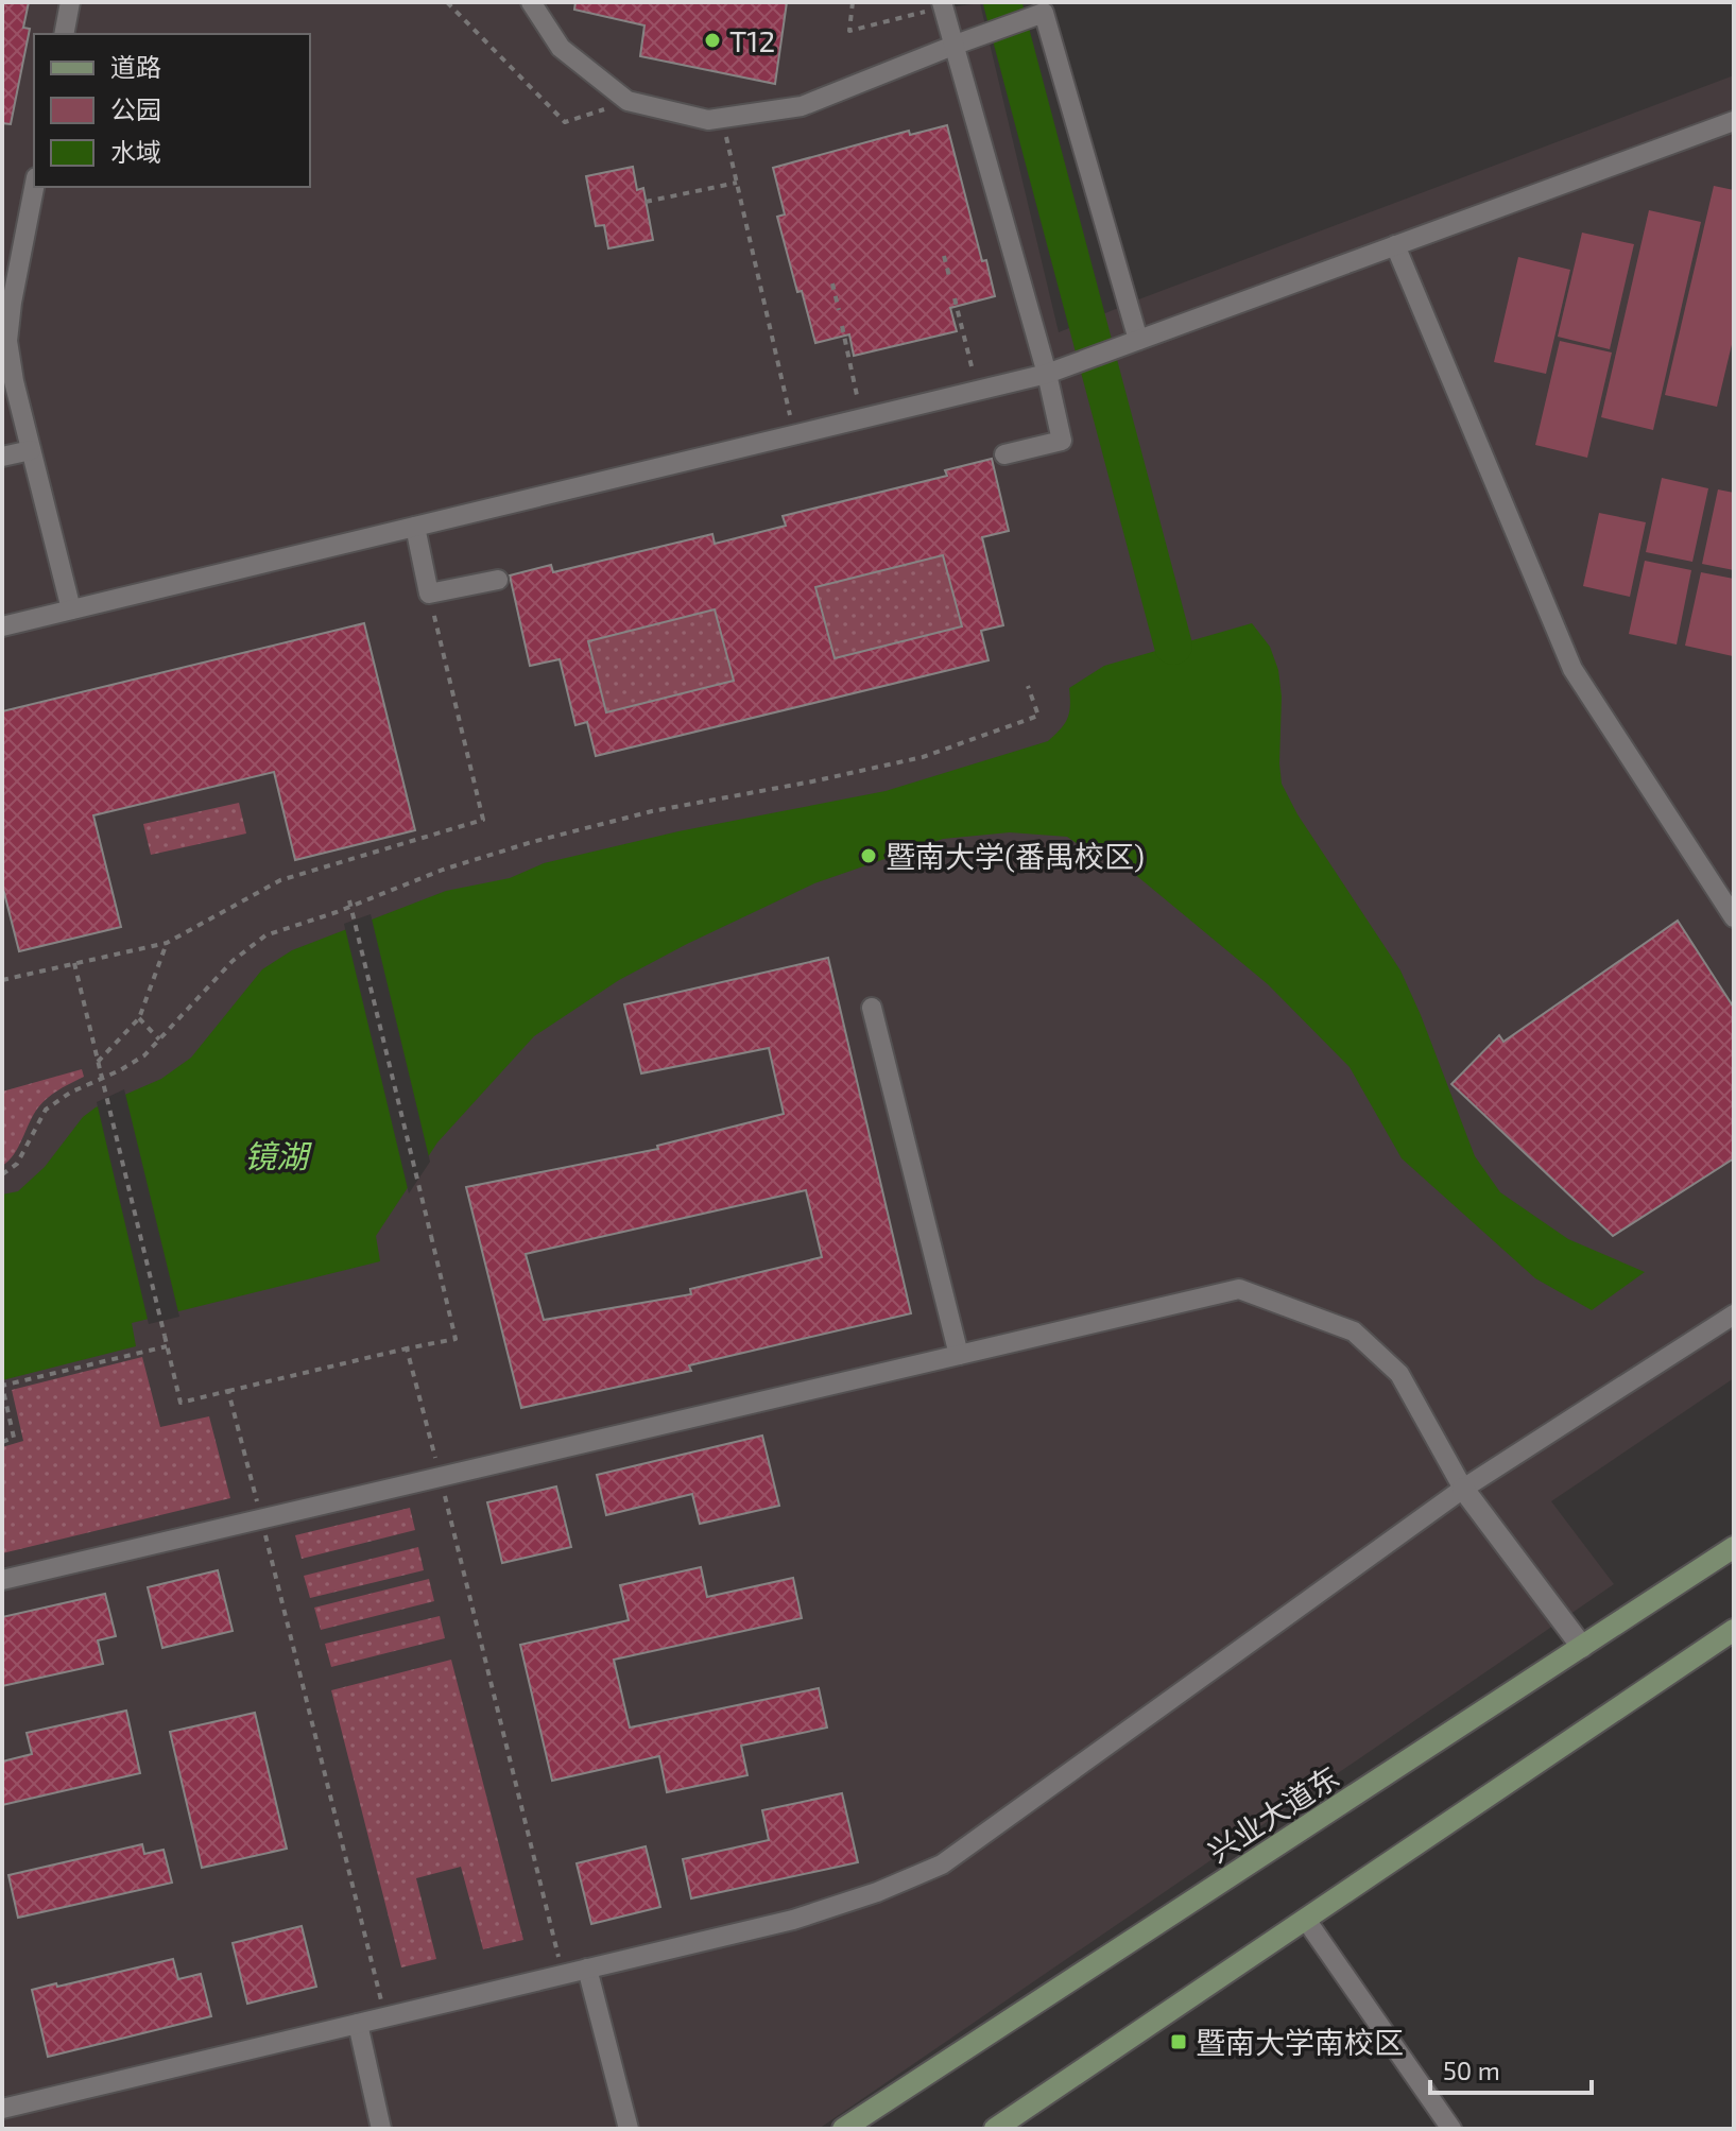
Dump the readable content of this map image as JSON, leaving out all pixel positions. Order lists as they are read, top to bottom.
{
  "streets": {
    "main road": ["兴业大道东"]
  },
  "water": ["镜湖"],
  "places": {
    "other": ["T12", "暨南大学(番禺校区)"],
    "transit": ["暨南大学南校区"]
  },
  "legend": ["道路", "公园", "水域"],
  "scale_bar": "50 m"
}
